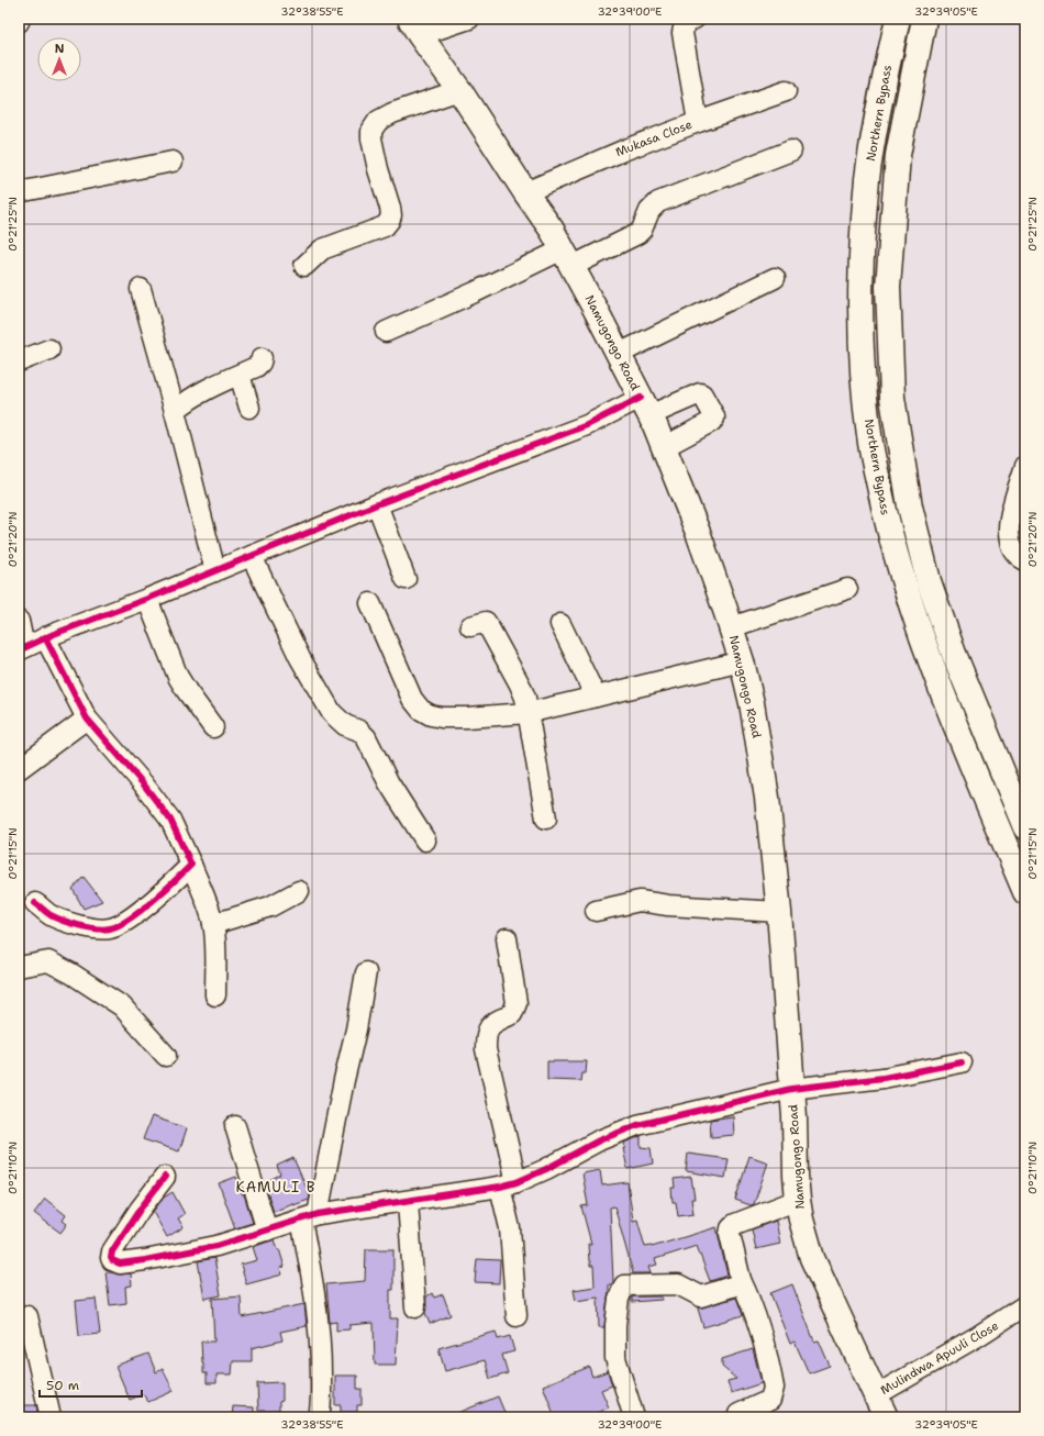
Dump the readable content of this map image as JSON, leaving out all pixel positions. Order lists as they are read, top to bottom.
{
  "streets": {
    "main road": ["Northern Bypass", "Namugongo Road"],
    "street": ["Mukasa Close", "Mulindwa Apuuli Close"]
  },
  "crossings": [
    ["Mukasa Close", "Namugongo Road"],
    ["Namugongo Road", "Mulindwa Apuuli Close"]
  ],
  "districts": ["KAMULI B"],
  "scale_bar": "50 m",
  "north": "top",
  "coordinates": [
    "32°38'55\"E",
    "32°39'00\"E",
    "32°39'05\"E",
    "0°21'25\"N",
    "0°21'20\"N",
    "0°21'15\"N",
    "0°21'10\"N"
  ]
}
